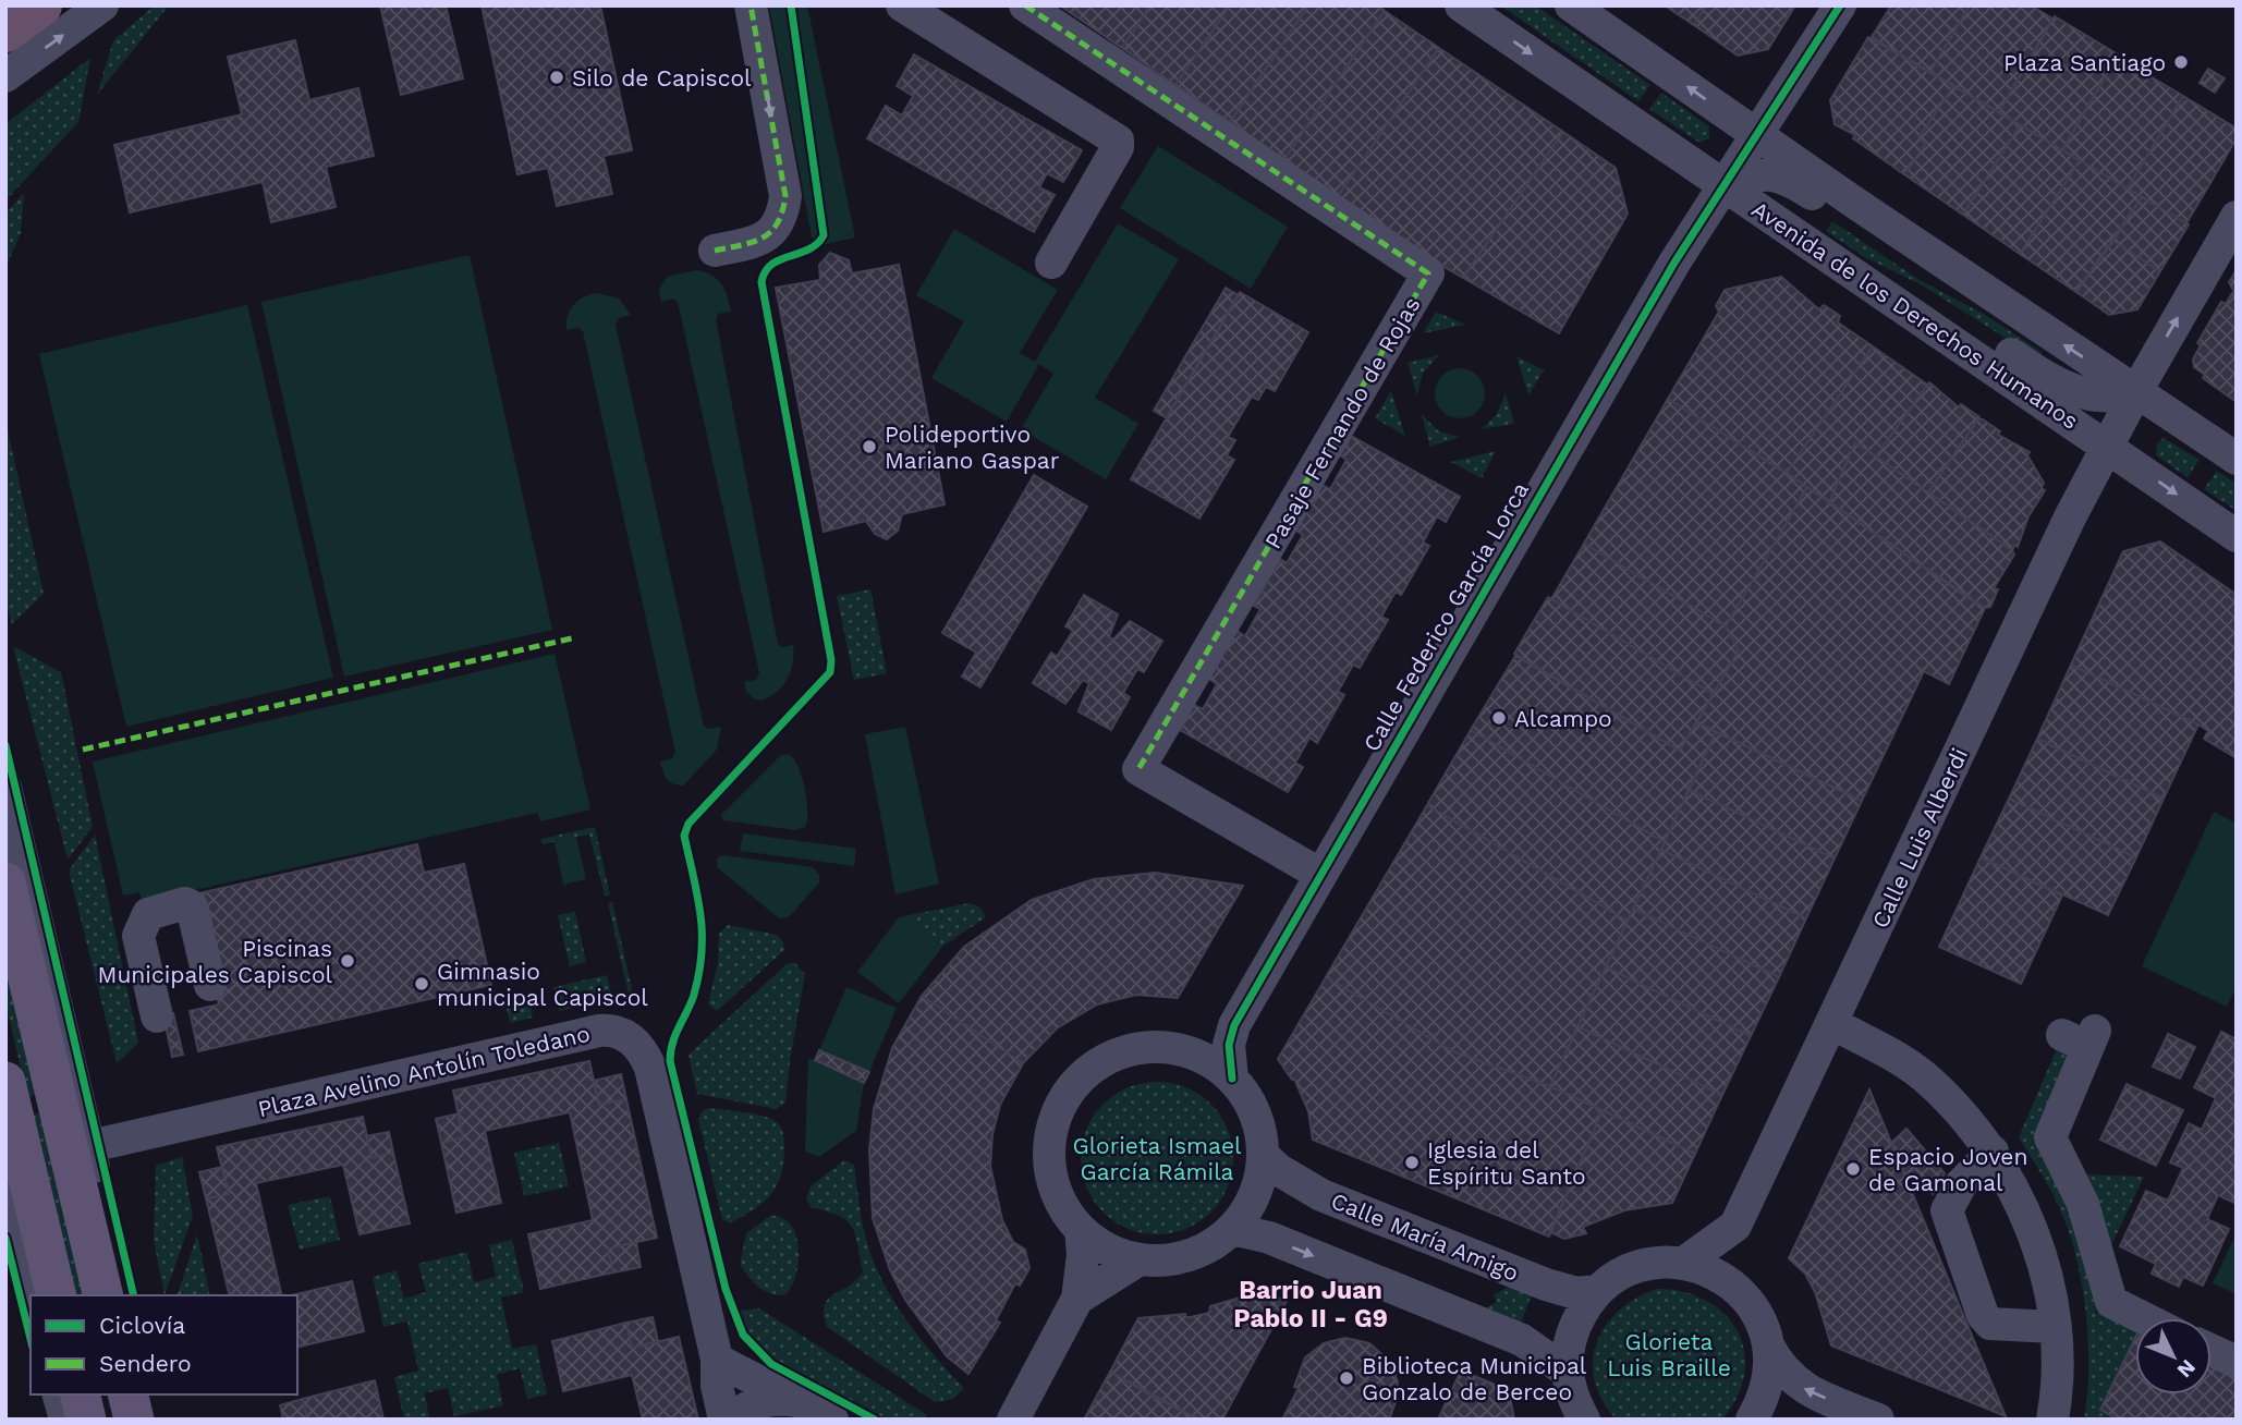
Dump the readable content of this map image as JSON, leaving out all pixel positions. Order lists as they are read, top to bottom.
{
  "streets": {
    "street": [
      "Avenida de los Derechos Humanos",
      "Pasaje Fernando de Rojas",
      "Calle Federico García Lorca",
      "Calle Luis Alberdi",
      "Plaza Avelino Antolín Toledano",
      "Calle María Amigo"
    ]
  },
  "crossings": [
    ["Avenida de los Derechos Humanos", "Calle Federico García Lorca"],
    ["Avenida de los Derechos Humanos", "Calle Luis Alberdi"],
    ["Pasaje Fernando de Rojas", "Calle Federico García Lorca"],
    ["Calle Federico García Lorca", "Calle María Amigo"]
  ],
  "districts": ["Barrio Juan Pablo II - G9"],
  "parks": ["Glorieta Ismael García Rámila", "Glorieta Luis Braille"],
  "places": [
    "Plaza Santiago",
    "Silo de Capiscol",
    "Polideportivo Mariano Gaspar",
    "Alcampo",
    "Piscinas Municipales Capiscol",
    "Gimnasio municipal Capiscol",
    "Iglesia del Espíritu Santo",
    "Espacio Joven de Gamonal",
    "Biblioteca Municipal Gonzalo de Berceo"
  ],
  "legend": ["Ciclovía", "Sendero"],
  "north": "bottom right"
}
